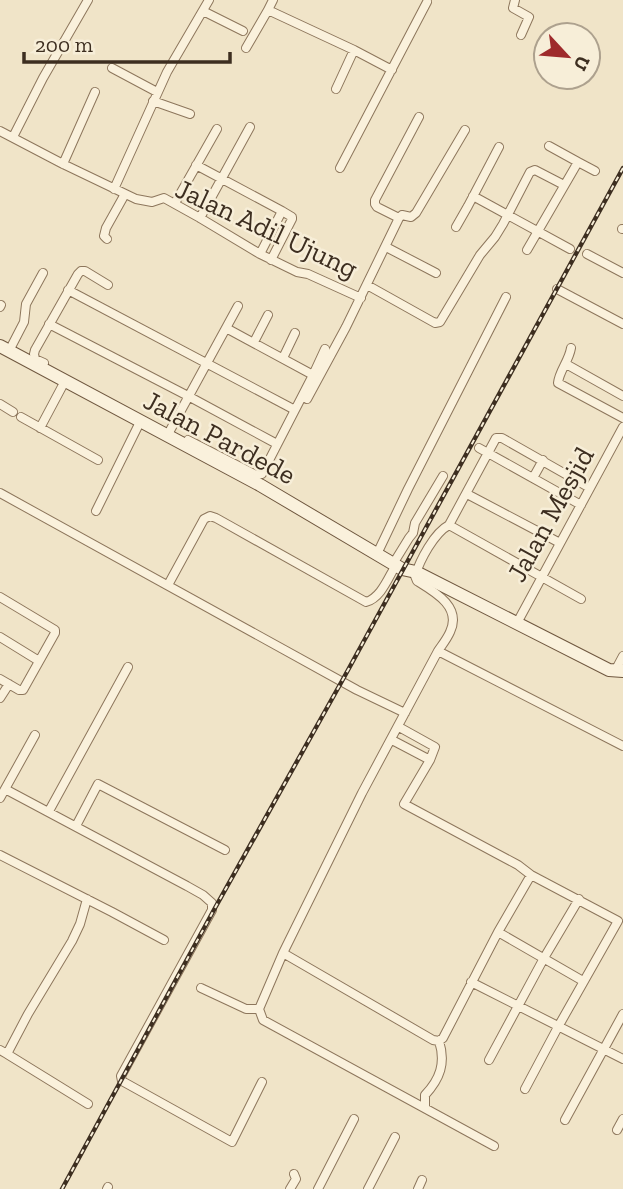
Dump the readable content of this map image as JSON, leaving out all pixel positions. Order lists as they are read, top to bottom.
{
  "streets": {
    "street": ["Jalan Adil Ujung", "Jalan Pardede", "Jalan Mesjid"]
  },
  "crossings": [
    ["Jalan Pardede", "Jalan Mesjid"]
  ],
  "scale_bar": "200 m",
  "north": "bottom right"
}
